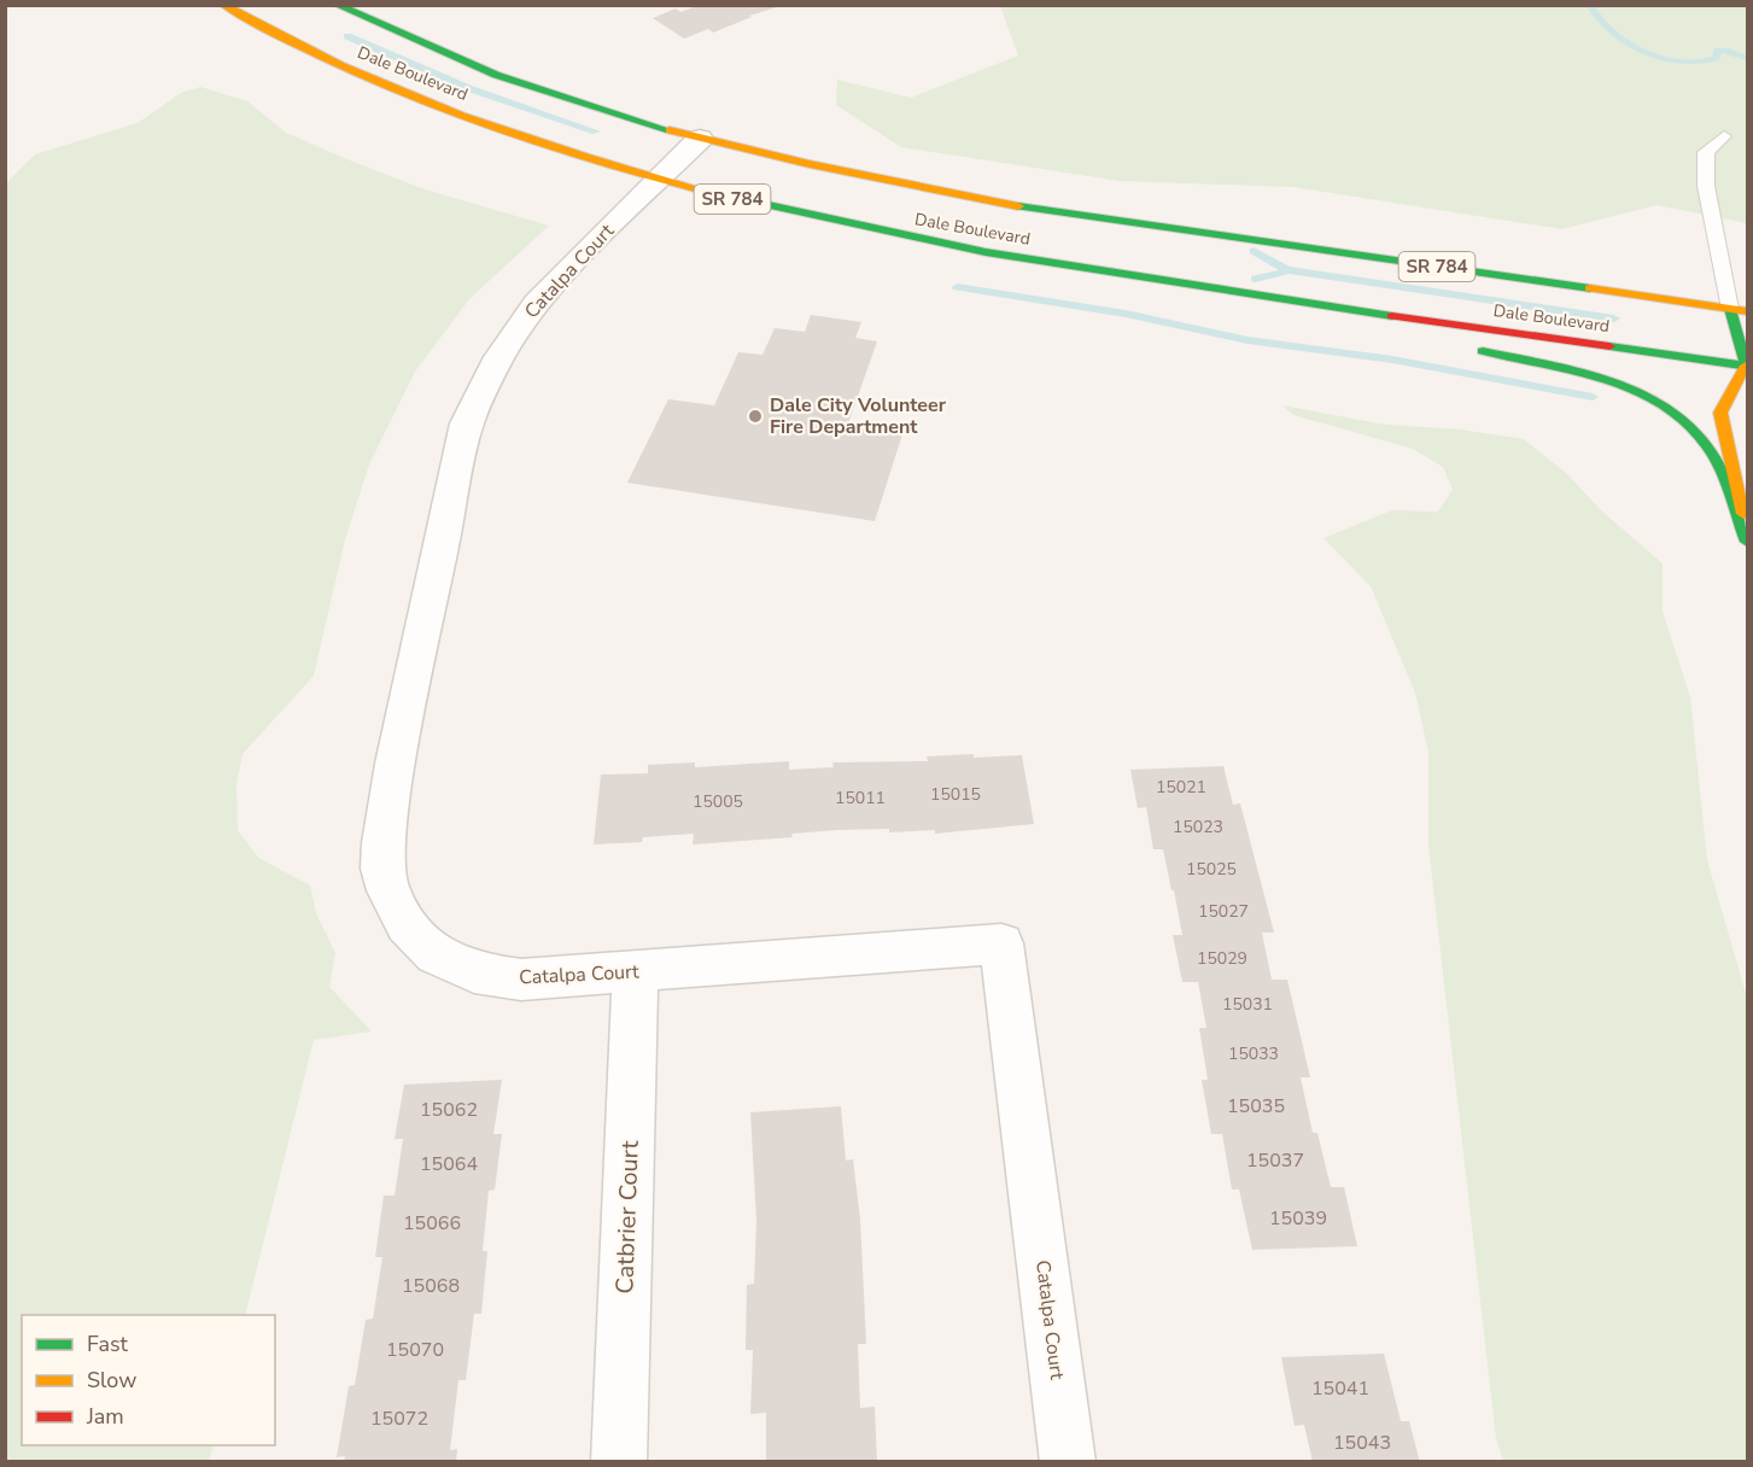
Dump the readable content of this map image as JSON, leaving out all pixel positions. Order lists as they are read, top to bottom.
{
  "streets": {
    "main road": ["Dale Boulevard", "SR 784"],
    "street": ["Catalpa Court", "Catbrier Court"]
  },
  "crossings": [
    ["Dale Boulevard", "Catalpa Court"],
    ["Catalpa Court", "Catbrier Court"]
  ],
  "places": ["Dale City Volunteer Fire Department"],
  "house_numbers": [
    "15021",
    "15015",
    "15011",
    "15005",
    "15023",
    "15025",
    "15027",
    "15029",
    "15031",
    "15033",
    "15035",
    "15062",
    "15037",
    "15064",
    "15039",
    "15066",
    "15068",
    "15070",
    "15041",
    "15072",
    "15043"
  ],
  "legend": ["Fast", "Slow", "Jam"]
}
